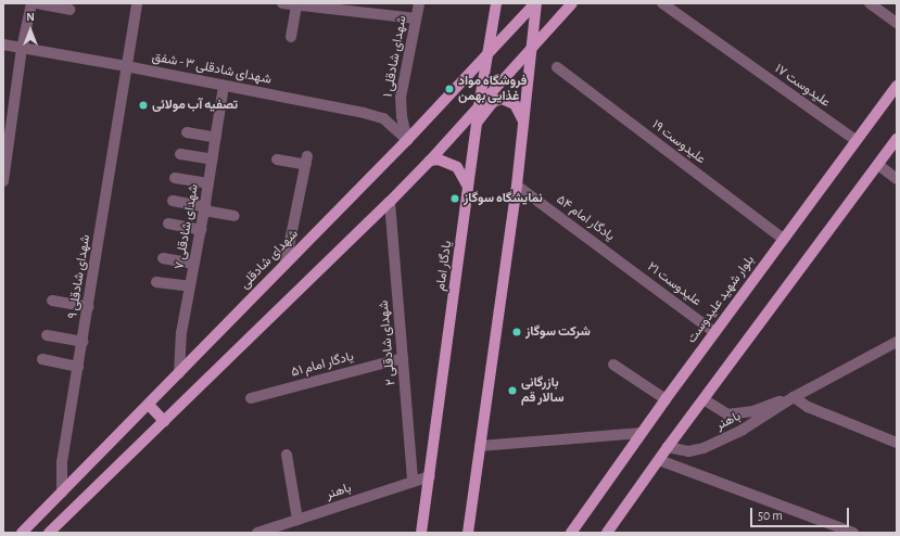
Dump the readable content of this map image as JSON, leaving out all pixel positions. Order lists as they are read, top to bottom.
{
  "streets": {
    "main road": ["شهدای شادقلی", "یادگار امام", "بلوار شهید علیدوست"],
    "street": [
      "شهدای شادقلی ۱",
      "شهدای شادقلی ۳ - شفق",
      "علیدوست ۱۷",
      "علیدوست ۱۹",
      "یادگار امام ۵۴",
      "شهدای شادقلی ۷",
      "شهدای شادقلی ۹",
      "علیدوست ۲۱",
      "شهدای شادقلی ۲",
      "یادگار امام ۵۱",
      "باهنر"
    ]
  },
  "crossings": [
    ["شهدای شادقلی ۱", "شهدای شادقلی ۳ - شفق"],
    ["شهدای شادقلی ۱", "شهدای شادقلی"],
    ["شهدای شادقلی ۳ - شفق", "شهدای شادقلی ۷"],
    ["شهدای شادقلی ۳ - شفق", "شهدای شادقلی"],
    ["شهدای شادقلی ۳ - شفق", "شهدای شادقلی ۹"],
    ["علیدوست ۱۷", "بلوار شهید علیدوست"],
    ["علیدوست ۱۹", "بلوار شهید علیدوست"],
    ["یادگار امام ۵۴", "علیدوست ۲۱"],
    ["شهدای شادقلی ۷", "شهدای شادقلی"],
    ["شهدای شادقلی", "یادگار امام"],
    ["شهدای شادقلی", "شهدای شادقلی ۹"],
    ["یادگار امام", "باهنر"],
    ["علیدوست ۲۱", "بلوار شهید علیدوست"],
    ["شهدای شادقلی ۲", "یادگار امام ۵۱"],
    ["شهدای شادقلی ۲", "باهنر"]
  ],
  "places": [
    "فروشگاه مواد غذایی بهمن",
    "تصفیه آب مولائی",
    "نمایشگاه سوگاز",
    "شرکت سوگاز",
    "بازرگانی سالار قم"
  ],
  "scale_bar": "50 m",
  "north": "top"
}
